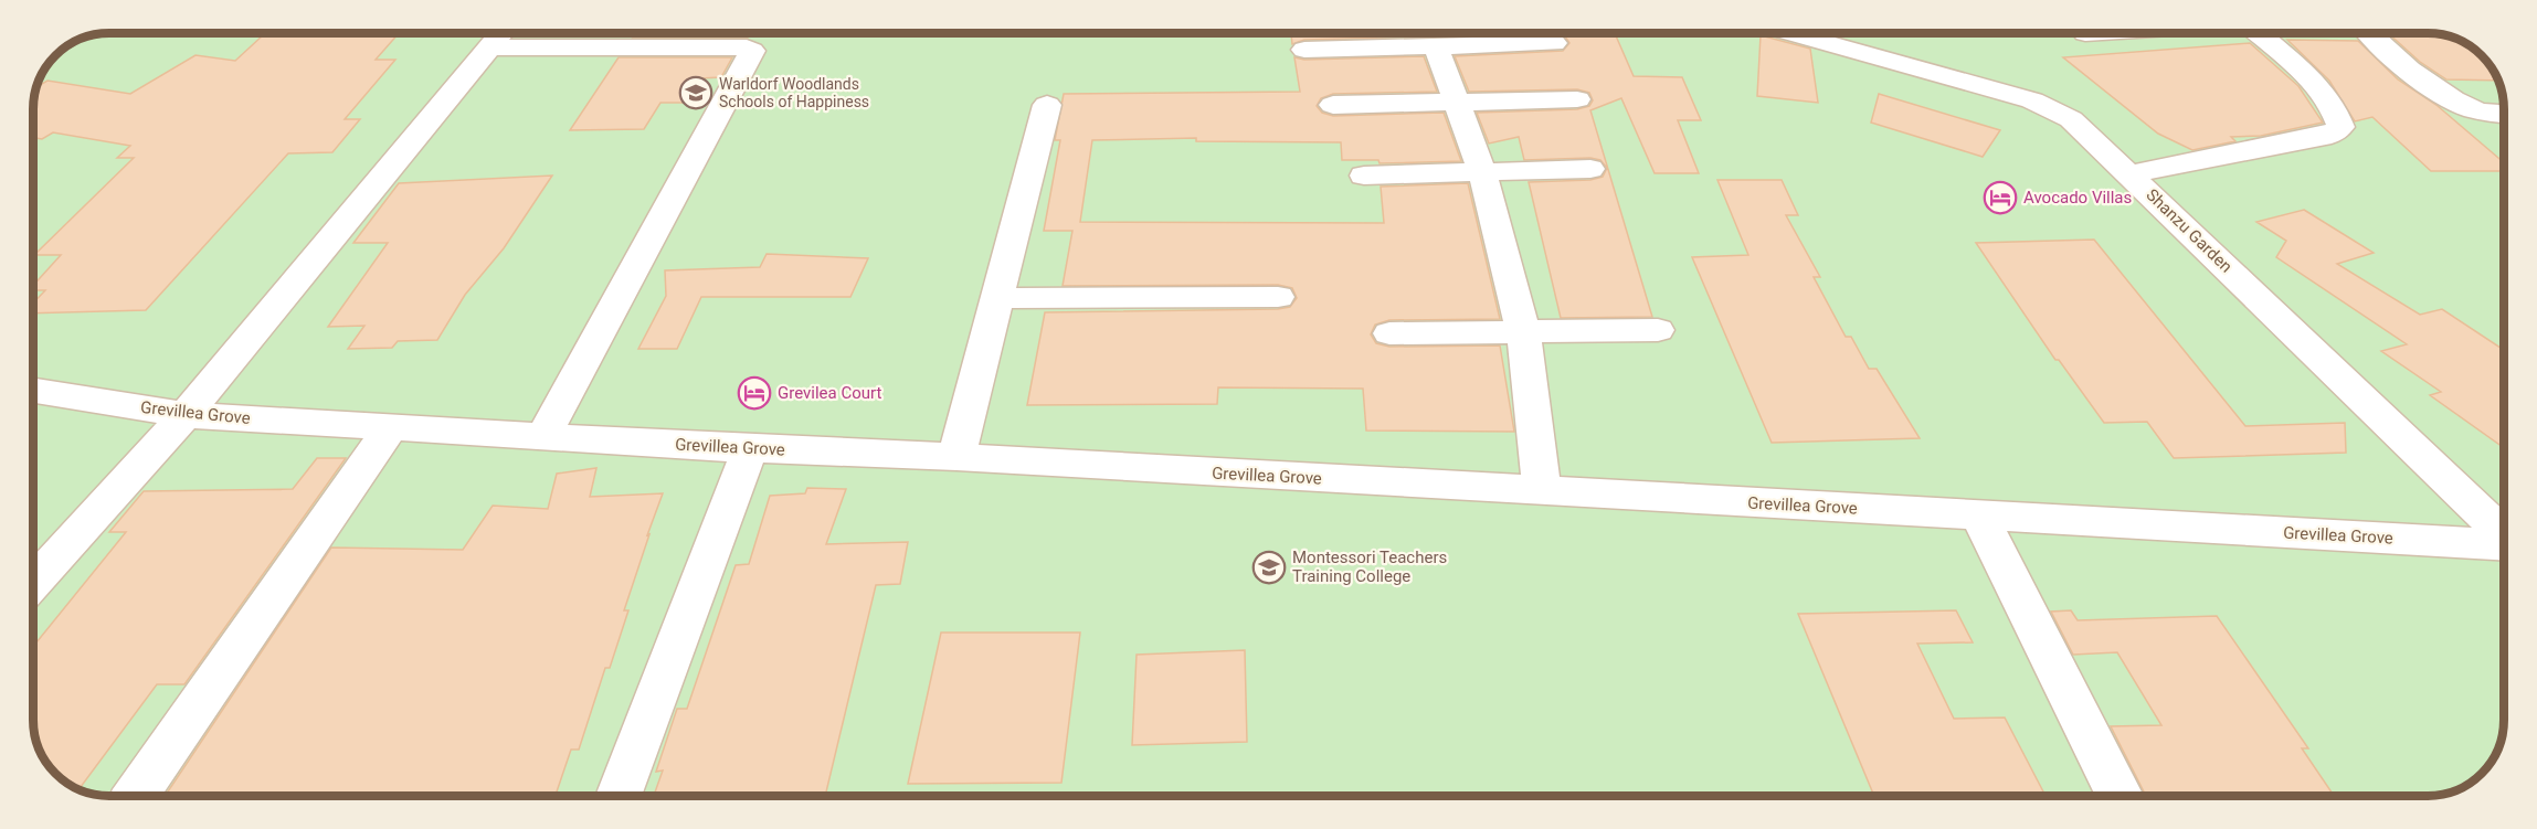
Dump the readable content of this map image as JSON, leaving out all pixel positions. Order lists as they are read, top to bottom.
{
  "streets": {
    "street": ["Shanzu Garden", "Grevillea Grove"]
  },
  "places": {
    "school or university": ["Warldorf Woodlands Schools of Happiness", "Montessori Teachers Training College"],
    "hotel": ["Avocado Villas", "Grevilea Court"]
  }
}
